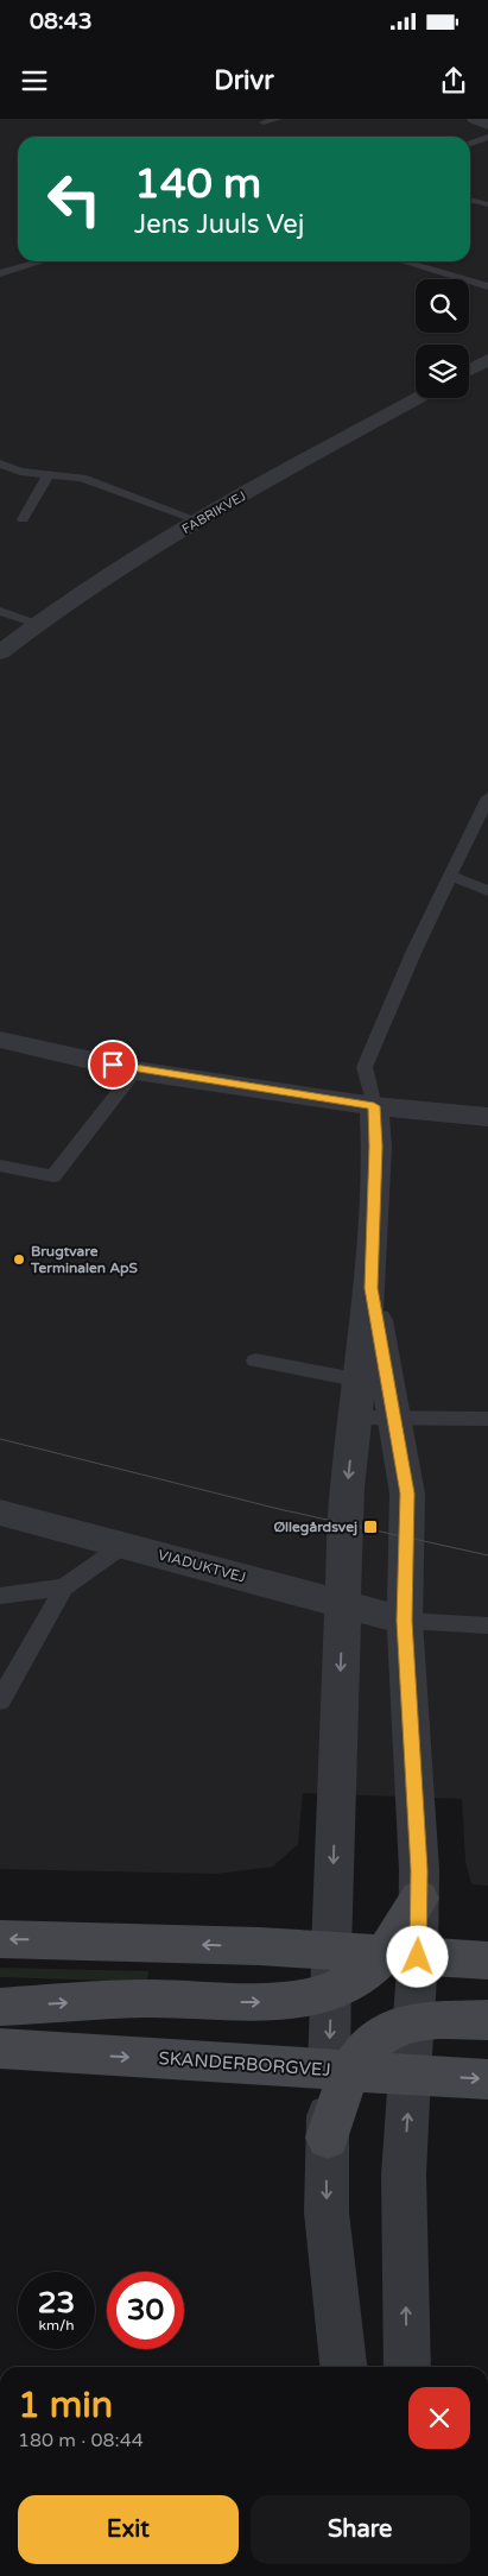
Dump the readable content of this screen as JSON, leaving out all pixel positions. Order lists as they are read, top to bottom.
{
  "streets": {
    "main road": ["SKANDERBORGVEJ"],
    "street": ["FABRIKVEJ", "VIADUKTVEJ"]
  },
  "places": {
    "other": ["Brugtvare Terminalen ApS"],
    "transit": ["Øllegårdsvej"]
  },
  "page": {
    "status": "08:43",
    "header": "Drivr",
    "turn": ["140 m", "Jens Juuls Vej"],
    "speed": "23 km/h",
    "limit": "30",
    "heading": ["1 min", "180 m · 08:44"],
    "buttons": ["Exit", "Share"]
  }
}
